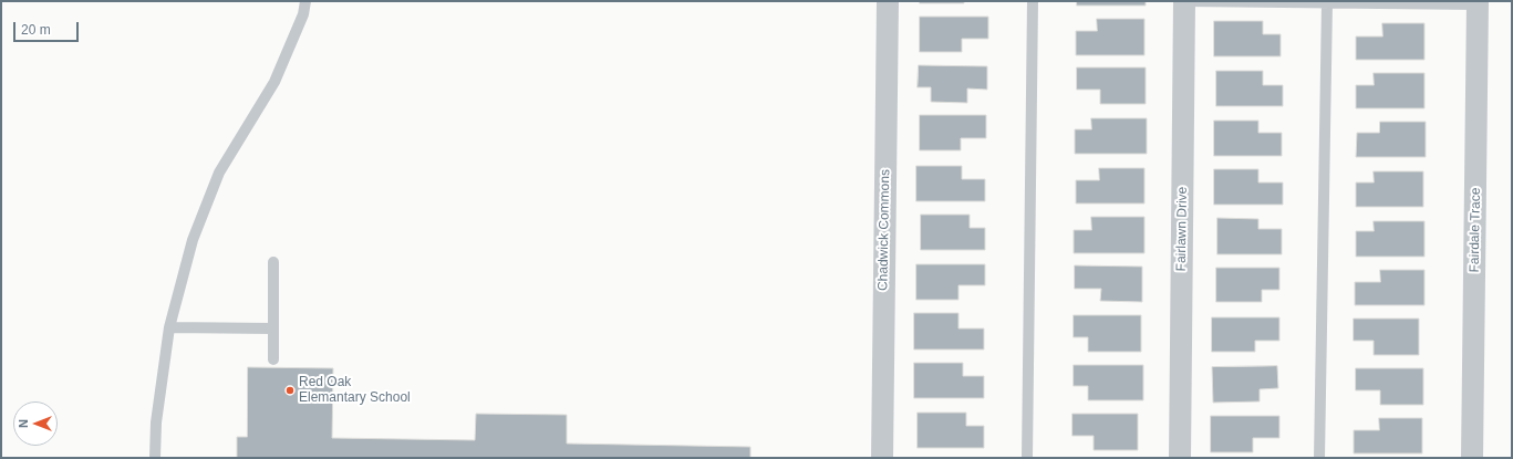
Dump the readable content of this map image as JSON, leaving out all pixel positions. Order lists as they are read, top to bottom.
{
  "streets": {
    "street": ["Fairlawn Drive", "Chadwick Commons", "Fairdale Trace"]
  },
  "places": ["Red Oak Elemantary School"],
  "scale_bar": "20 m",
  "north": "left"
}
